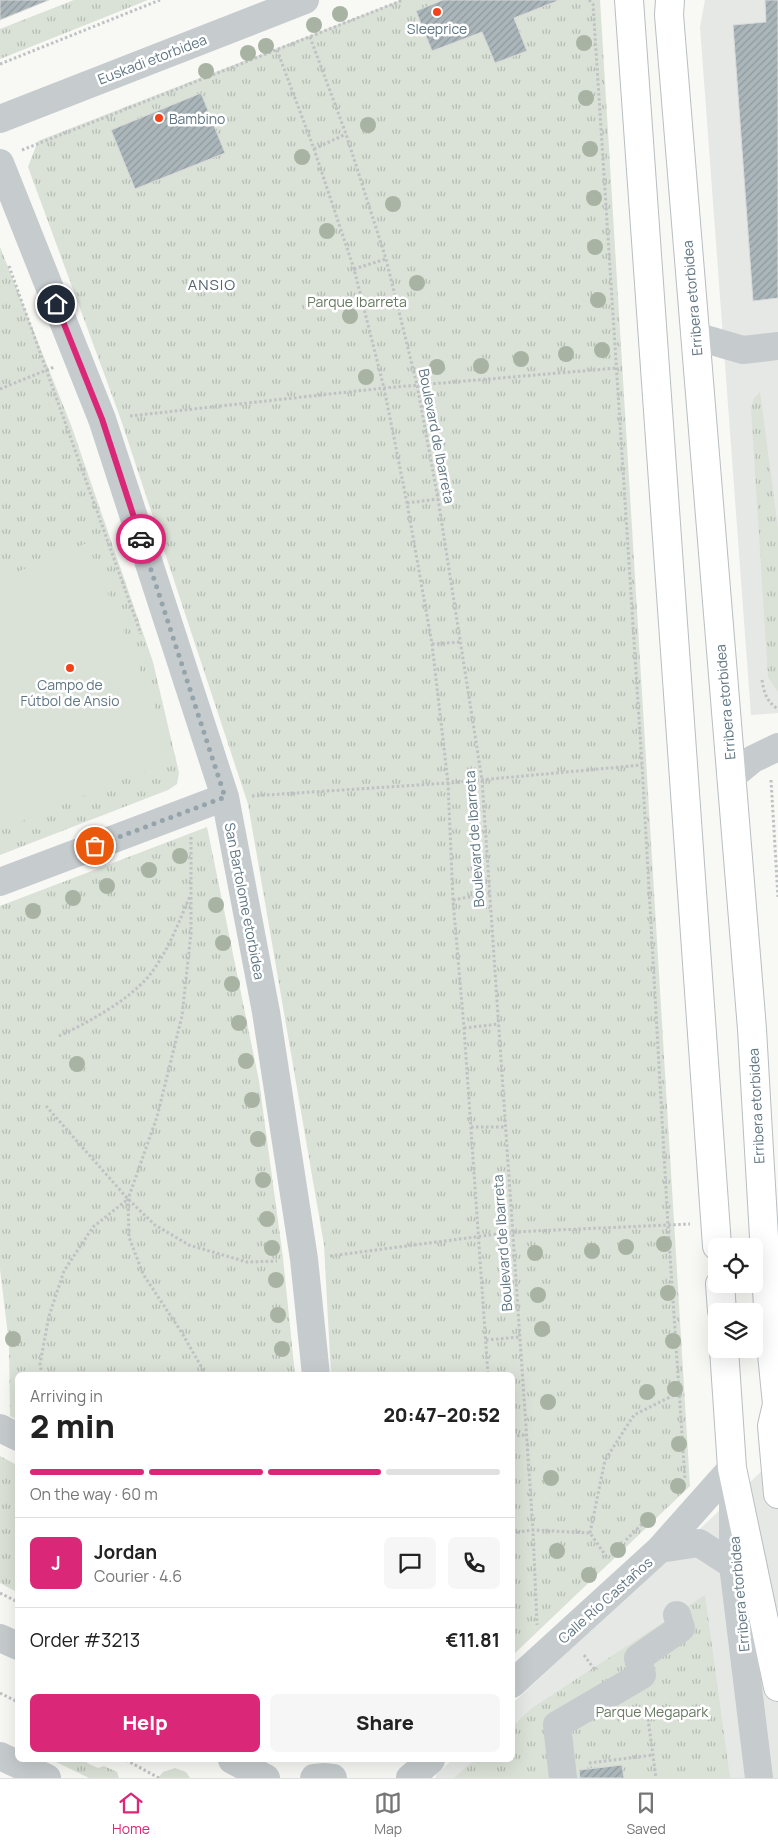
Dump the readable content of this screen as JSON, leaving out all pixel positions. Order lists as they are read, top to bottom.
{
  "streets": {
    "main road": ["Erribera etorbidea"],
    "street": ["Euskadi etorbidea", "San Bartolome etorbidea", "Calle Río Castaños"],
    "path": ["Boulevard de Ibarreta"]
  },
  "crossings": [
    ["Erribera etorbidea", "Calle Río Castaños"]
  ],
  "districts": ["ANSIO"],
  "parks": ["Parque Ibarreta", "Parque Megapark"],
  "places": ["Sleeprice", "Bambino", "Campo de Fútbol de Ansio"],
  "page": {
    "heading": ["2 min", "Arriving in", "20:47–20:52"],
    "panel": [
      "Jordan",
      "Courier · 4.6",
      "Order #3213",
      "€11.81"
    ],
    "bar": "On the way · 60 m",
    "round": "J",
    "buttons": ["Help", "Share"],
    "tabs": ["Home", "Map", "Saved"]
  }
}
